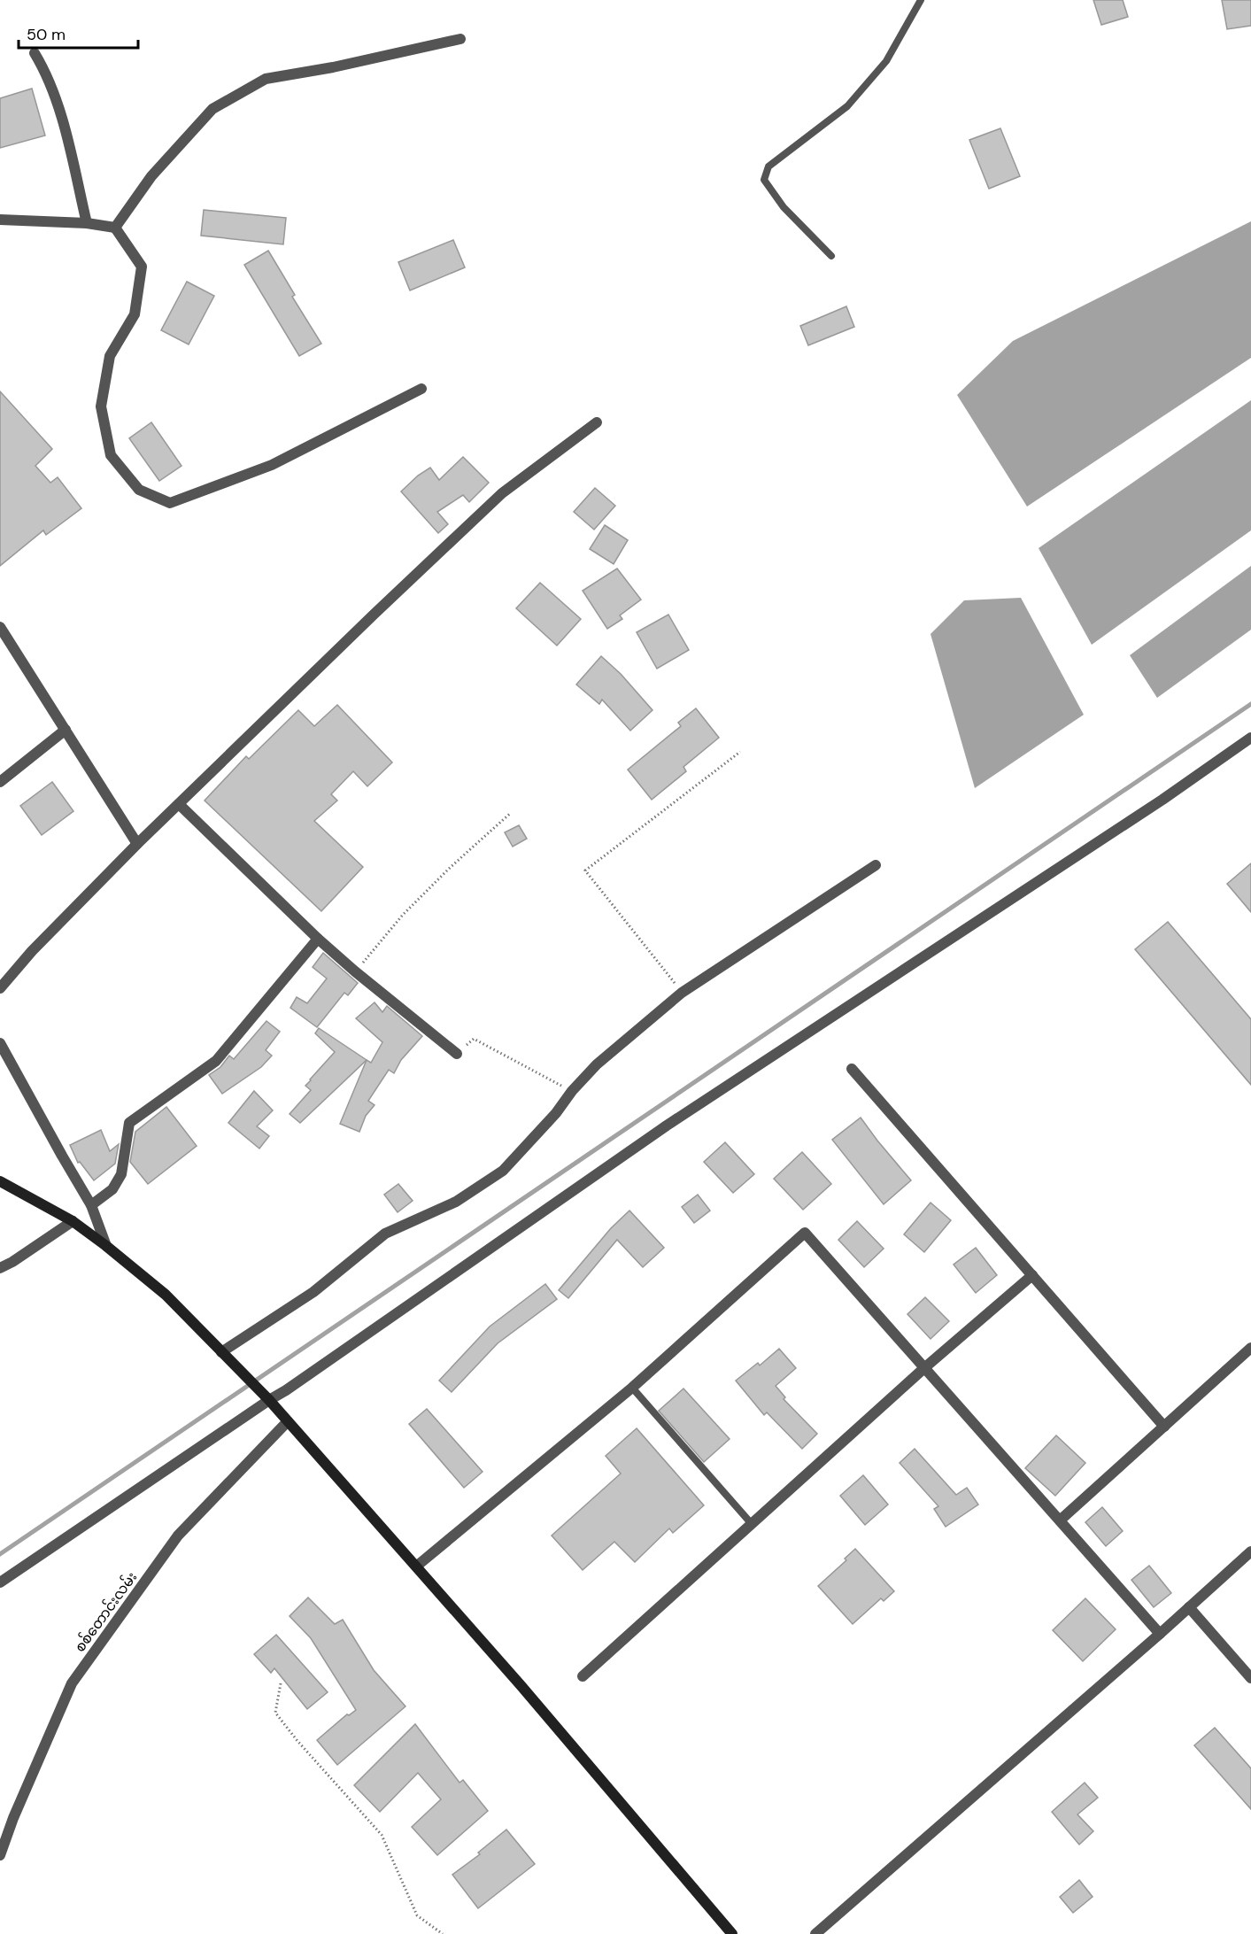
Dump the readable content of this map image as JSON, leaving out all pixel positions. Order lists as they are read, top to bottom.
{
  "streets": {
    "street": ["စစ်တောင်းလမ်း"]
  },
  "scale_bar": "50 m"
}
